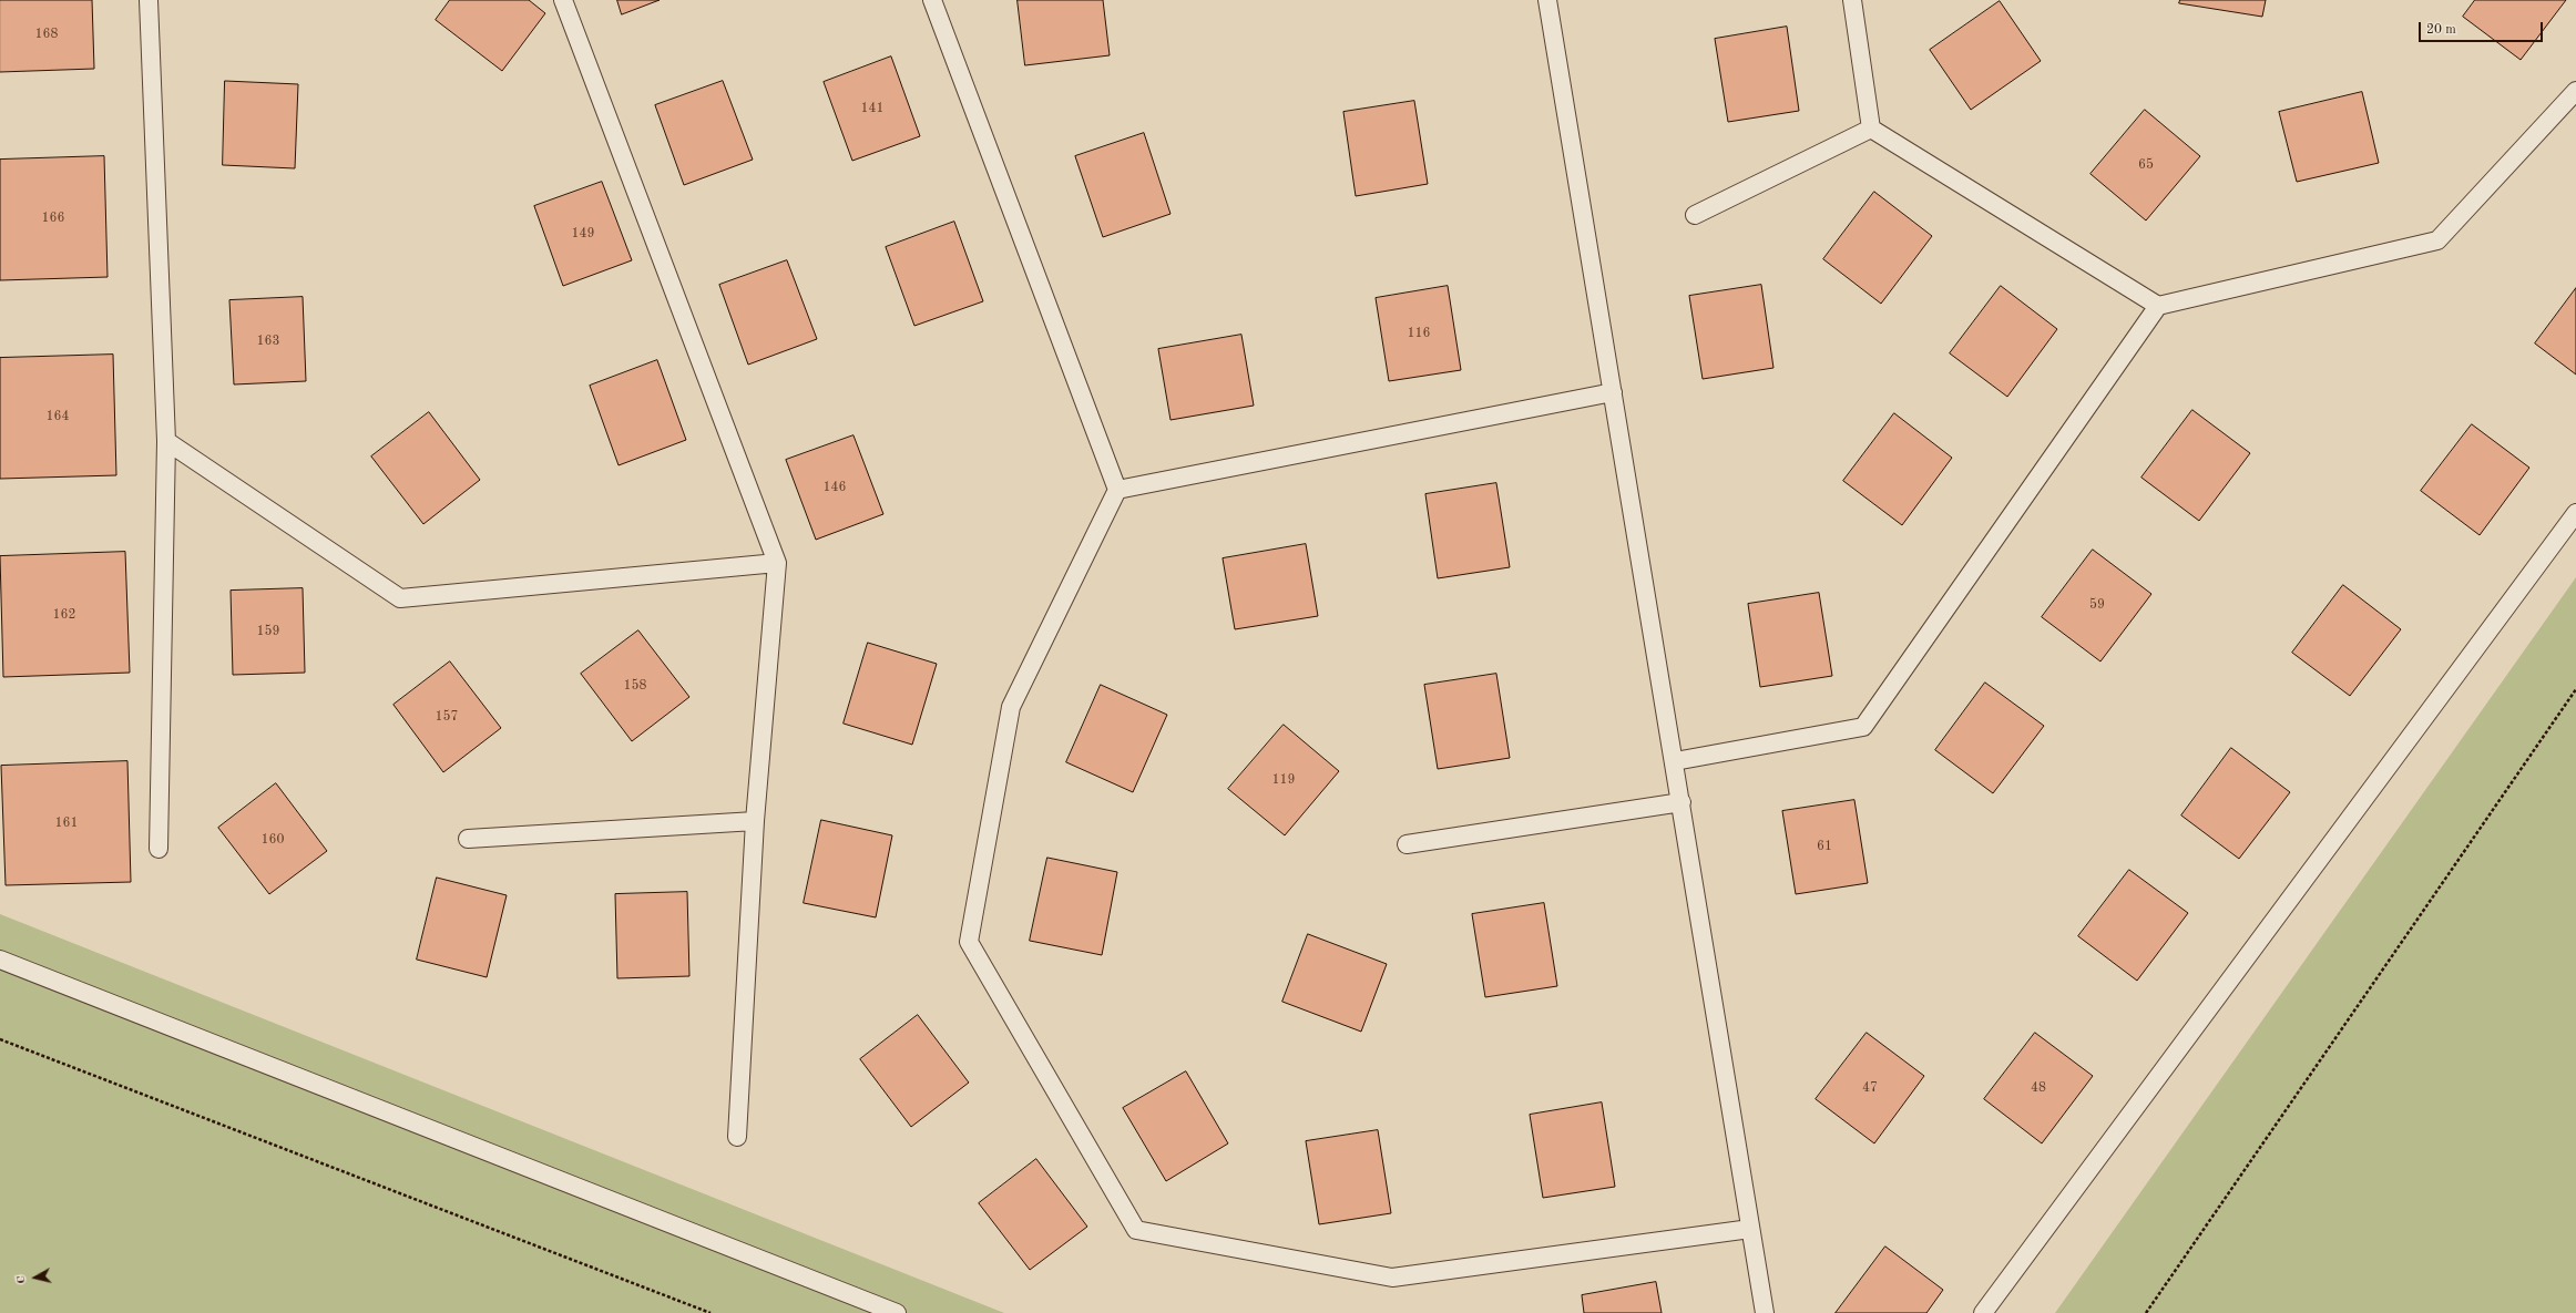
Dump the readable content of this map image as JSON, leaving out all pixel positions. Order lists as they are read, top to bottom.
{
  "house_numbers": [
    "168",
    "141",
    "65",
    "166",
    "149",
    "116",
    "163",
    "164",
    "146",
    "59",
    "162",
    "159",
    "158",
    "157",
    "119",
    "161",
    "160",
    "61",
    "47",
    "48"
  ],
  "scale_bar": "20 m",
  "north": "left"
}
